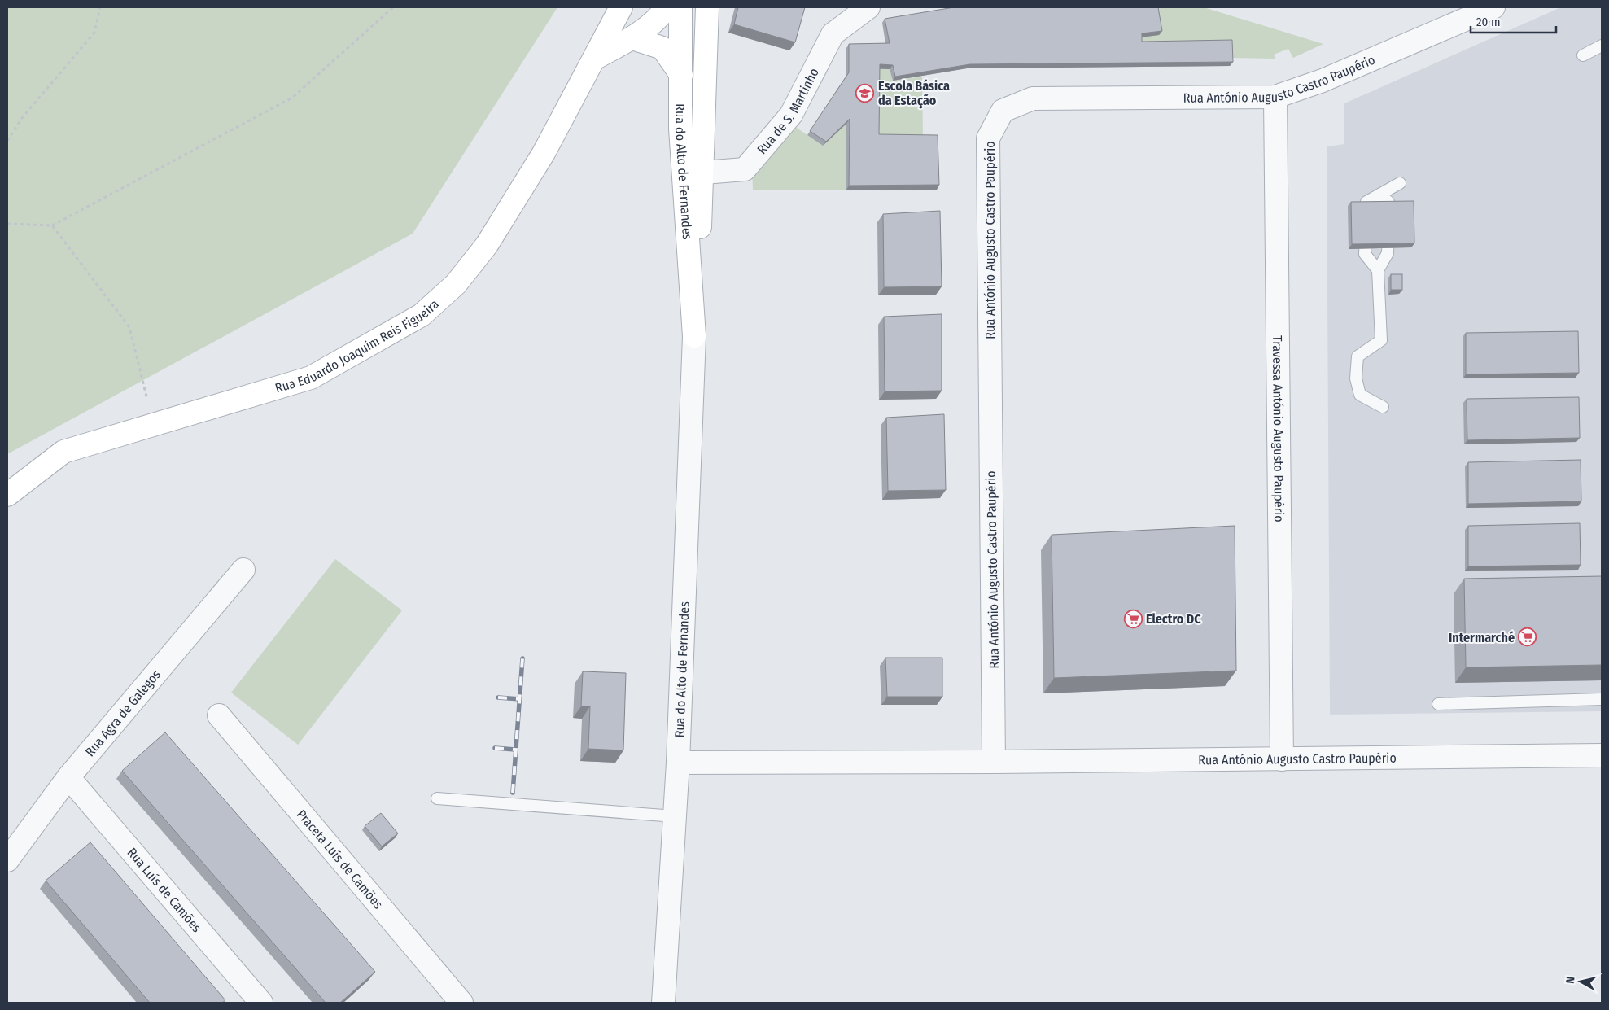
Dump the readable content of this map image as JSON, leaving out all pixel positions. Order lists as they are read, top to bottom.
{
  "streets": {
    "main road": ["Rua do Alto de Fernandes", "Rua Eduardo Joaquim Reis Figueira"],
    "street": [
      "Rua António Augusto Castro Paupério",
      "Rua de S. Martinho",
      "Travessa António Augusto Paupério",
      "Rua Agra de Galegos",
      "Praceta Luís de Camões",
      "Rua Luís de Camões"
    ]
  },
  "crossings": [
    ["Rua António Augusto Castro Paupério", "Rua do Alto de Fernandes"],
    ["Rua António Augusto Castro Paupério", "Travessa António Augusto Paupério"],
    ["Rua de S. Martinho", "Rua do Alto de Fernandes"],
    ["Rua Agra de Galegos", "Rua Luís de Camões"]
  ],
  "places": {
    "school or university": ["Escola Básica da Estação"],
    "supermarket": ["Electro DC", "Intermarché"]
  },
  "scale_bar": "20 m",
  "north": "left"
}
